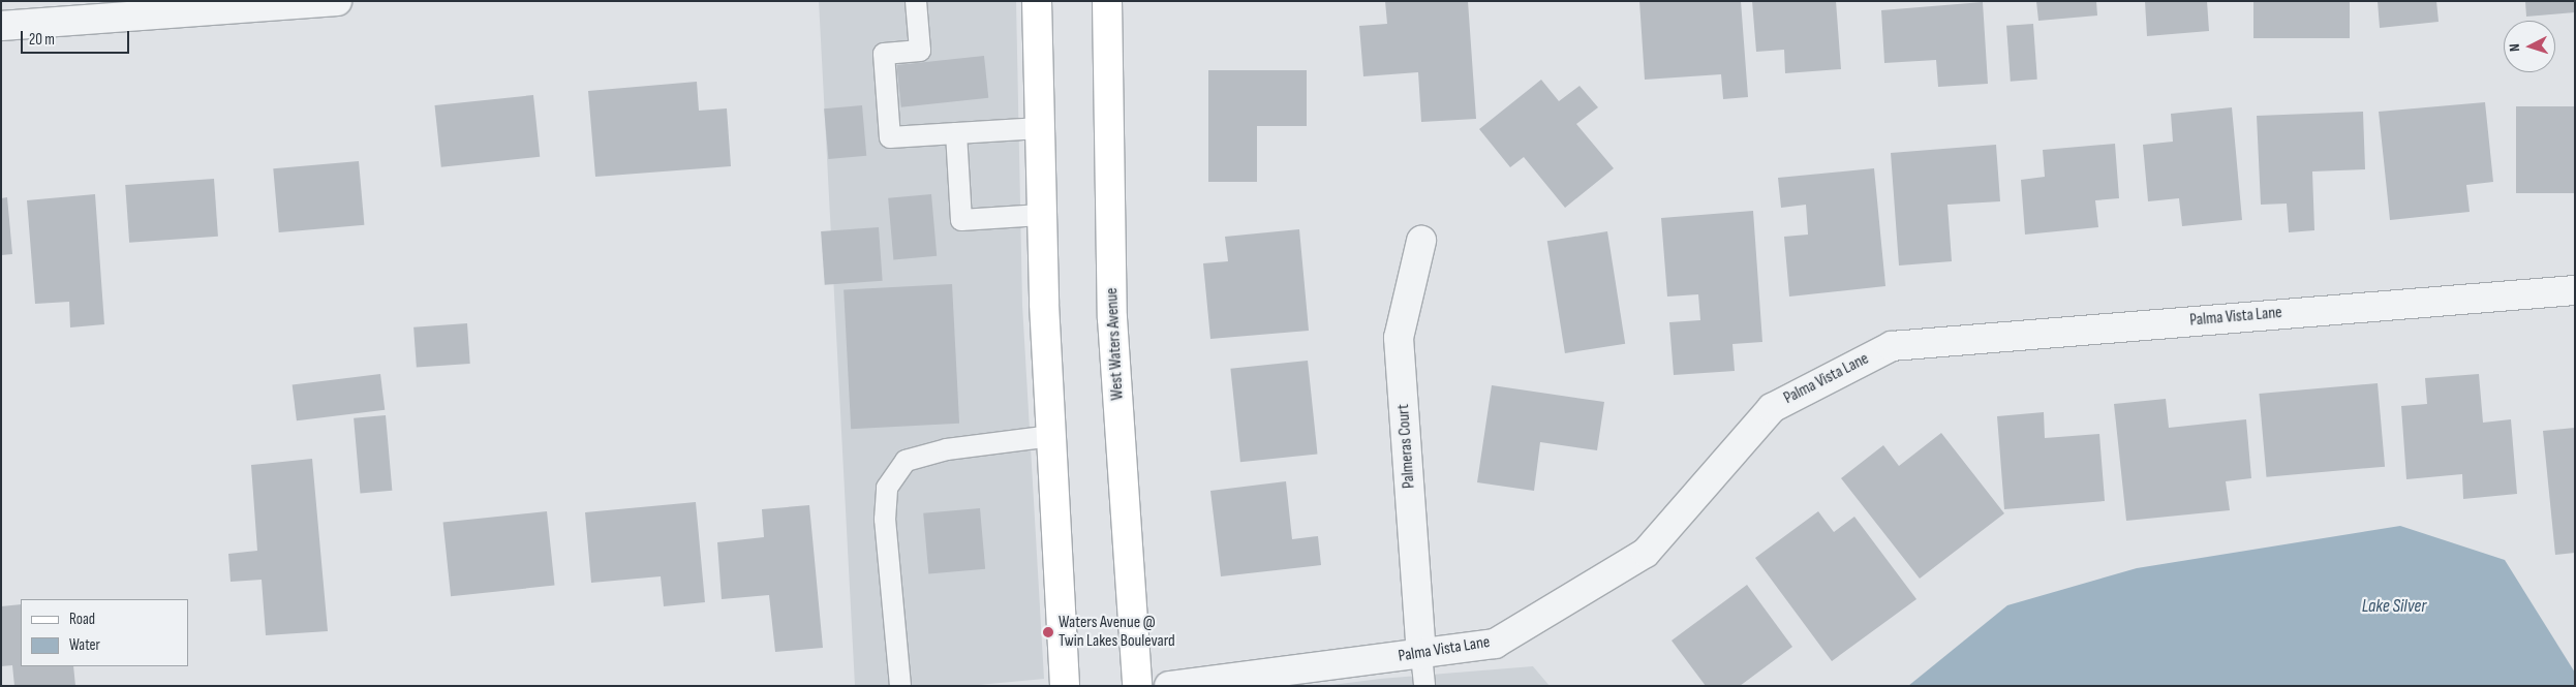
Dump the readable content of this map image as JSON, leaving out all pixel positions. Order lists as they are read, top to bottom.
{
  "streets": {
    "main road": ["West Waters Avenue"],
    "street": ["Palma Vista Lane", "Palmeras Court"]
  },
  "crossings": [
    ["Palma Vista Lane", "Palmeras Court"]
  ],
  "water": ["Lake Silver"],
  "places": ["Waters Avenue @ Twin Lakes Boulevard"],
  "legend": ["Road", "Water"],
  "scale_bar": "20 m",
  "north": "left"
}
